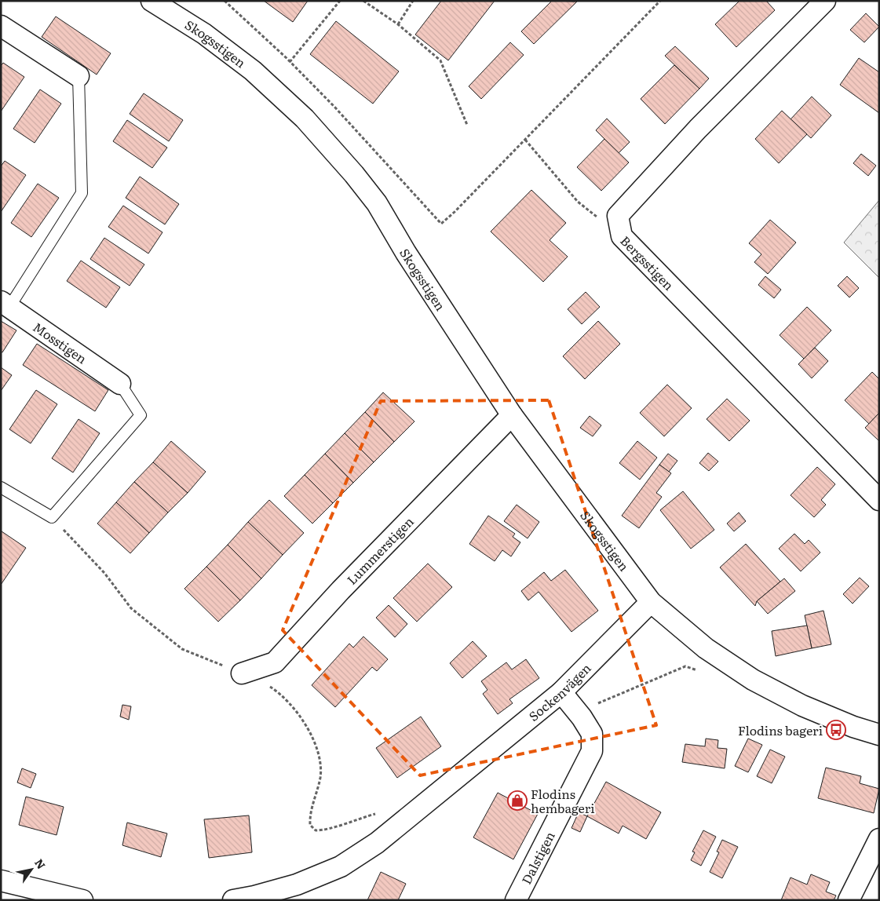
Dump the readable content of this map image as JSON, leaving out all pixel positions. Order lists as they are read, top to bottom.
{
  "streets": {
    "street": [
      "Skogsstigen",
      "Bergsstigen",
      "Mosstigen",
      "Lummerstigen",
      "Sockenvägen",
      "Dalstigen"
    ]
  },
  "crossings": [
    ["Skogsstigen", "Lummerstigen"],
    ["Skogsstigen", "Sockenvägen"],
    ["Sockenvägen", "Dalstigen"]
  ],
  "places": {
    "bus stop": ["Flodins bageri"],
    "shop": ["Flodins hembageri"]
  },
  "north": "top right"
}
